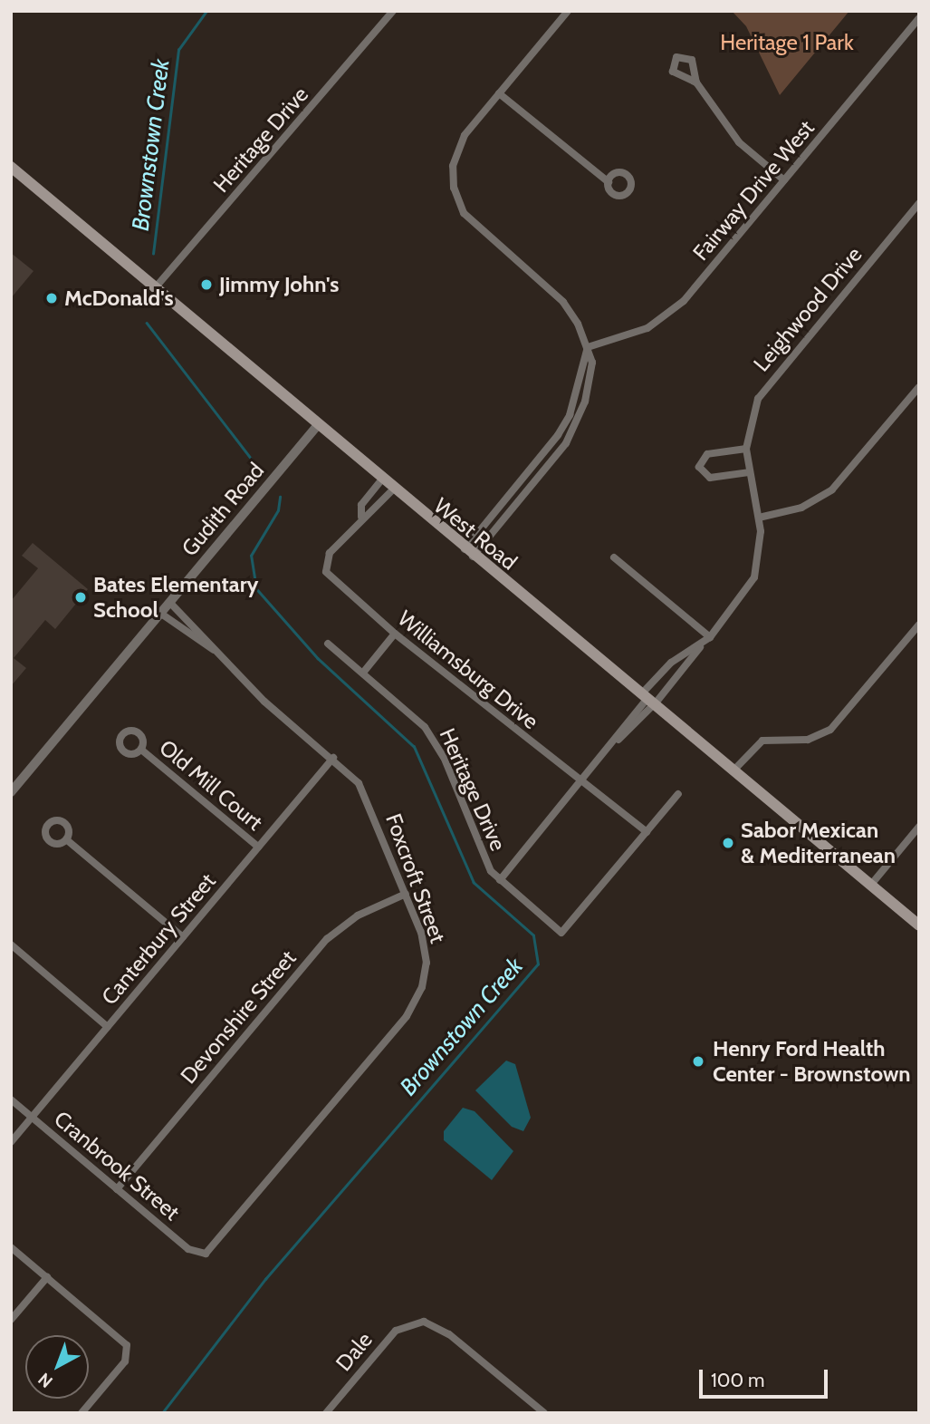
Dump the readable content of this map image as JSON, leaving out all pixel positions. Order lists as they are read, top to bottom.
{
  "streets": {
    "main road": ["West Road"],
    "street": [
      "Heritage Drive",
      "Fairway Drive West",
      "Leighwood Drive",
      "Gudith Road",
      "Williamsburg Drive",
      "Old Mill Court",
      "Foxcroft Street",
      "Canterbury Street",
      "Devonshire Street",
      "Cranbrook Street",
      "Dale"
    ]
  },
  "crossings": [
    ["Heritage Drive", "West Road"],
    ["Heritage Drive", "Williamsburg Drive"],
    ["Leighwood Drive", "West Road"],
    ["Gudith Road", "West Road"],
    ["Gudith Road", "Foxcroft Street"],
    ["West Road", "Williamsburg Drive"],
    ["Old Mill Court", "Canterbury Street"],
    ["Foxcroft Street", "Canterbury Street"],
    ["Foxcroft Street", "Devonshire Street"],
    ["Foxcroft Street", "Cranbrook Street"],
    ["Canterbury Street", "Cranbrook Street"],
    ["Devonshire Street", "Cranbrook Street"]
  ],
  "water": ["Brownstown Creek"],
  "parks": ["Heritage 1 Park"],
  "places": [
    "Jimmy John's",
    "McDonald's",
    "Bates Elementary School",
    "Sabor Mexican & Mediterranean",
    "Henry Ford Health Center - Brownstown"
  ],
  "scale_bar": "100 m",
  "north": "bottom left"
}
